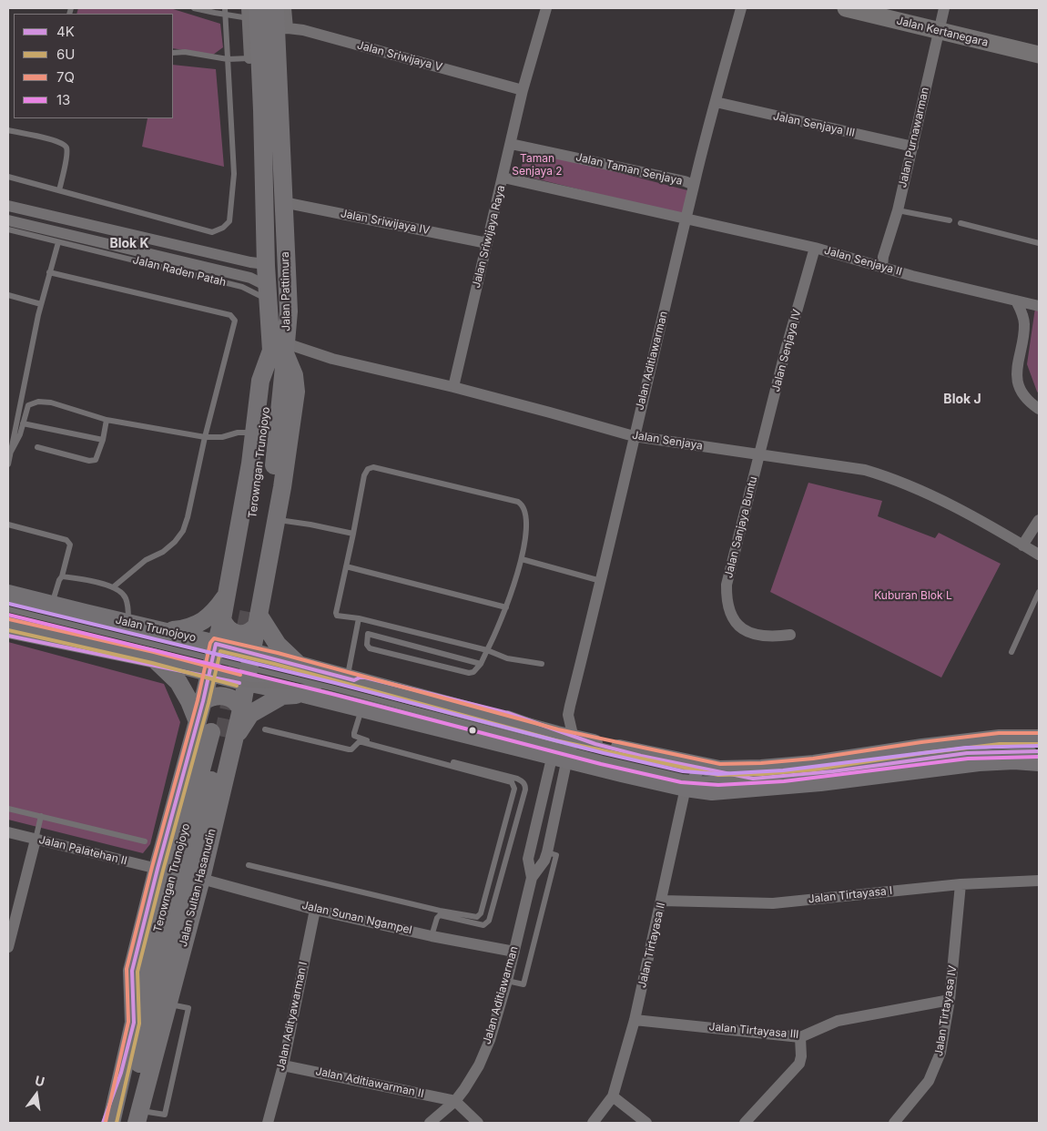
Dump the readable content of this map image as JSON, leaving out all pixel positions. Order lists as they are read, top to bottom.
{
  "streets": {
    "main road": [
      "Jalan Pattimura",
      "Terowngan Trunojoyo",
      "Jalan Trunojoyo",
      "Jalan Sultan Hasanudin"
    ],
    "street": [
      "Jalan Kertanegara",
      "Jalan Sriwijaya V",
      "Jalan Senjaya III",
      "Jalan Purnawarman",
      "Jalan Taman Senjaya",
      "Jalan Sriwijaya IV",
      "Jalan Sriwijaya Raya",
      "Jalan Senjaya II",
      "Jalan Raden Patah",
      "Jalan Senjaya IV",
      "Jalan Aditiawarman",
      "Jalan Senjaya",
      "Jalan Sanjaya Buntu",
      "Jalan Palatehan II",
      "Jalan Tirtayasa I",
      "Jalan Sunan Ngampel",
      "Jalan Tirtayasa II",
      "Jalan Tirtayasa IV",
      "Jalan Adityawarman I",
      "Jalan Tirtayasa III",
      "Jalan Aditiawarman II"
    ]
  },
  "crossings": [
    ["Jalan Kertanegara", "Jalan Purnawarman"],
    ["Jalan Sriwijaya V", "Jalan Sriwijaya Raya"],
    ["Jalan Sriwijaya V", "Jalan Pattimura"],
    ["Jalan Senjaya III", "Jalan Purnawarman"],
    ["Jalan Senjaya III", "Jalan Aditiawarman"],
    ["Jalan Purnawarman", "Jalan Senjaya II"],
    ["Jalan Taman Senjaya", "Jalan Sriwijaya Raya"],
    ["Jalan Taman Senjaya", "Jalan Aditiawarman"],
    ["Jalan Sriwijaya IV", "Jalan Sriwijaya Raya"],
    ["Jalan Sriwijaya IV", "Jalan Pattimura"],
    ["Jalan Sriwijaya Raya", "Jalan Senjaya"],
    ["Jalan Senjaya II", "Jalan Senjaya IV"],
    ["Jalan Senjaya II", "Jalan Aditiawarman"],
    ["Jalan Raden Patah", "Jalan Pattimura"],
    ["Jalan Pattimura", "Jalan Senjaya"],
    ["Jalan Pattimura", "Terowngan Trunojoyo"],
    ["Jalan Pattimura", "Jalan Trunojoyo"],
    ["Jalan Pattimura", "Jalan Sultan Hasanudin"],
    ["Jalan Senjaya IV", "Jalan Senjaya"],
    ["Jalan Senjaya IV", "Jalan Sanjaya Buntu"],
    ["Jalan Aditiawarman", "Jalan Senjaya"],
    ["Jalan Aditiawarman", "Jalan Trunojoyo"],
    ["Jalan Aditiawarman", "Jalan Sunan Ngampel"],
    ["Jalan Aditiawarman", "Jalan Aditiawarman II"],
    ["Jalan Senjaya", "Terowngan Trunojoyo"],
    ["Jalan Senjaya", "Jalan Sanjaya Buntu"],
    ["Terowngan Trunojoyo", "Jalan Sultan Hasanudin"],
    ["Jalan Trunojoyo", "Jalan Sultan Hasanudin"],
    ["Jalan Trunojoyo", "Jalan Tirtayasa II"],
    ["Jalan Sultan Hasanudin", "Jalan Sunan Ngampel"],
    ["Jalan Tirtayasa I", "Jalan Tirtayasa II"],
    ["Jalan Tirtayasa I", "Jalan Tirtayasa IV"],
    ["Jalan Sunan Ngampel", "Jalan Adityawarman I"],
    ["Jalan Tirtayasa II", "Jalan Tirtayasa III"],
    ["Jalan Tirtayasa IV", "Jalan Tirtayasa III"],
    ["Jalan Adityawarman I", "Jalan Aditiawarman II"]
  ],
  "districts": ["Blok K", "Blok J"],
  "parks": ["Taman Senjaya 2", "Kuburan Blok L"],
  "lines": [
    "transit line 13",
    "transit line 7Q",
    "transit line 6U",
    "transit line 4K"
  ],
  "legend": [
    "4K",
    "6U",
    "7Q",
    "13"
  ],
  "north": "top"
}
